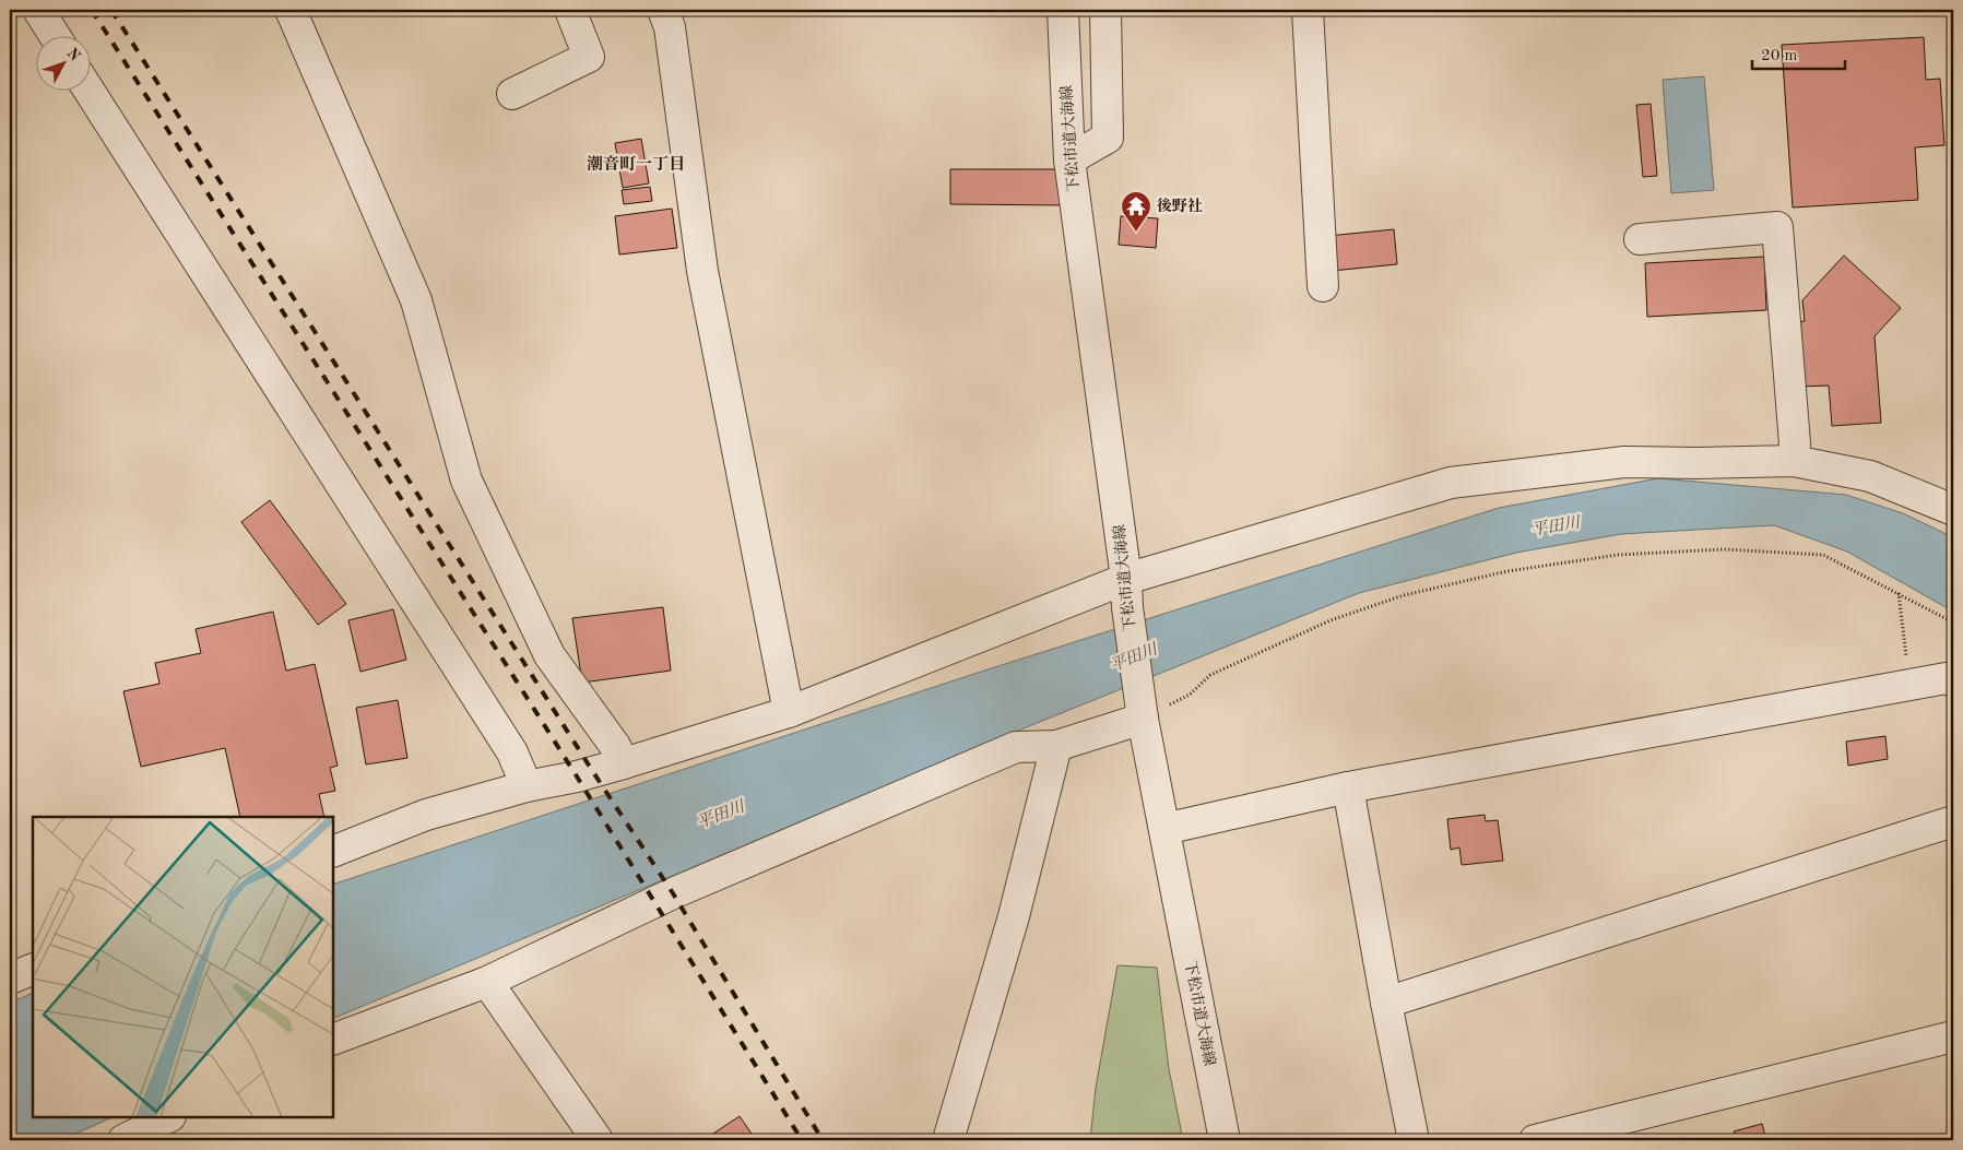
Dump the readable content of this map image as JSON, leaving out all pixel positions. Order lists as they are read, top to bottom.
{
  "streets": {
    "street": ["下松市道大海線"]
  },
  "districts": ["潮音町一丁目"],
  "water": ["平田川"],
  "places": {
    "temple": ["後野社"]
  },
  "scale_bar": "20 m",
  "north": "top right"
}
